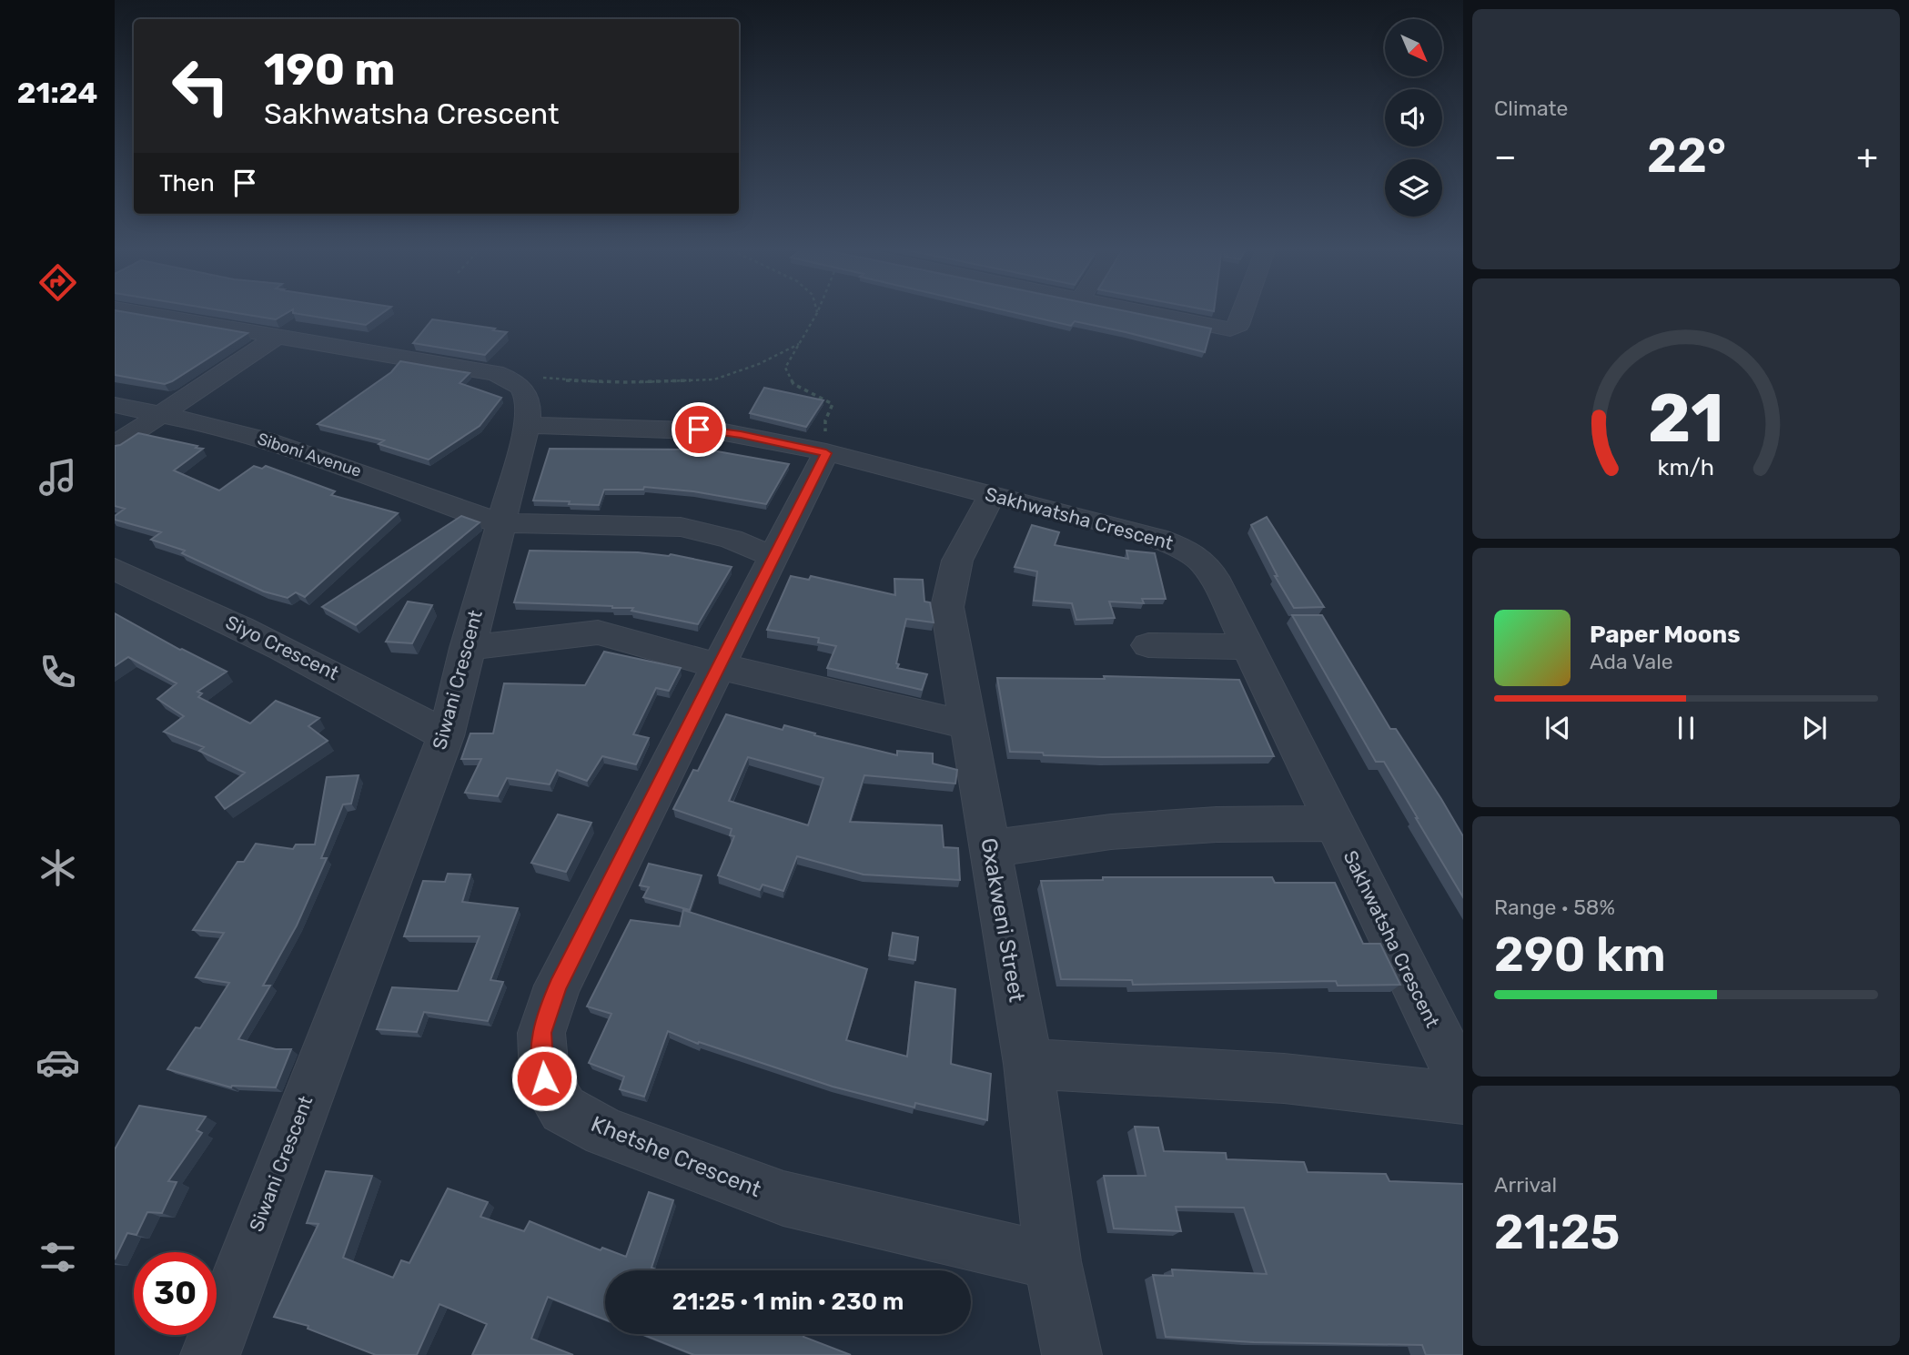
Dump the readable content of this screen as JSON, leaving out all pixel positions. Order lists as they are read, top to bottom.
{
  "streets": {
    "street": [
      "Siboni Avenue",
      "Sakhwatsha Crescent",
      "Siyo Crescent",
      "Siwani Crescent",
      "Gxakweni Street",
      "Khetshe Crescent"
    ]
  },
  "crossings": [
    ["Siboni Avenue", "Siwani Crescent"],
    ["Siboni Avenue", "Khetshe Crescent"],
    ["Sakhwatsha Crescent", "Siwani Crescent"],
    ["Sakhwatsha Crescent", "Gxakweni Street"],
    ["Sakhwatsha Crescent", "Khetshe Crescent"],
    ["Siyo Crescent", "Siwani Crescent"],
    ["Gxakweni Street", "Khetshe Crescent"]
  ],
  "north": "bottom right",
  "page": {
    "tabs": "21:24",
    "tile": [
      "Climate",
      ["Range · 58%", "290 km"],
      ["Arrival", "21:25"]
    ],
    "turn": ["190 m", "Sakhwatsha Crescent"],
    "heat": ["−", "22°", "+"],
    "then": "Then",
    "song": ["Paper Moons", "Ada Vale"],
    "limit": "30",
    "trip": "21:25 · 1 min · 230 m",
    "gauge": ["21", "km/h"]
  }
}
